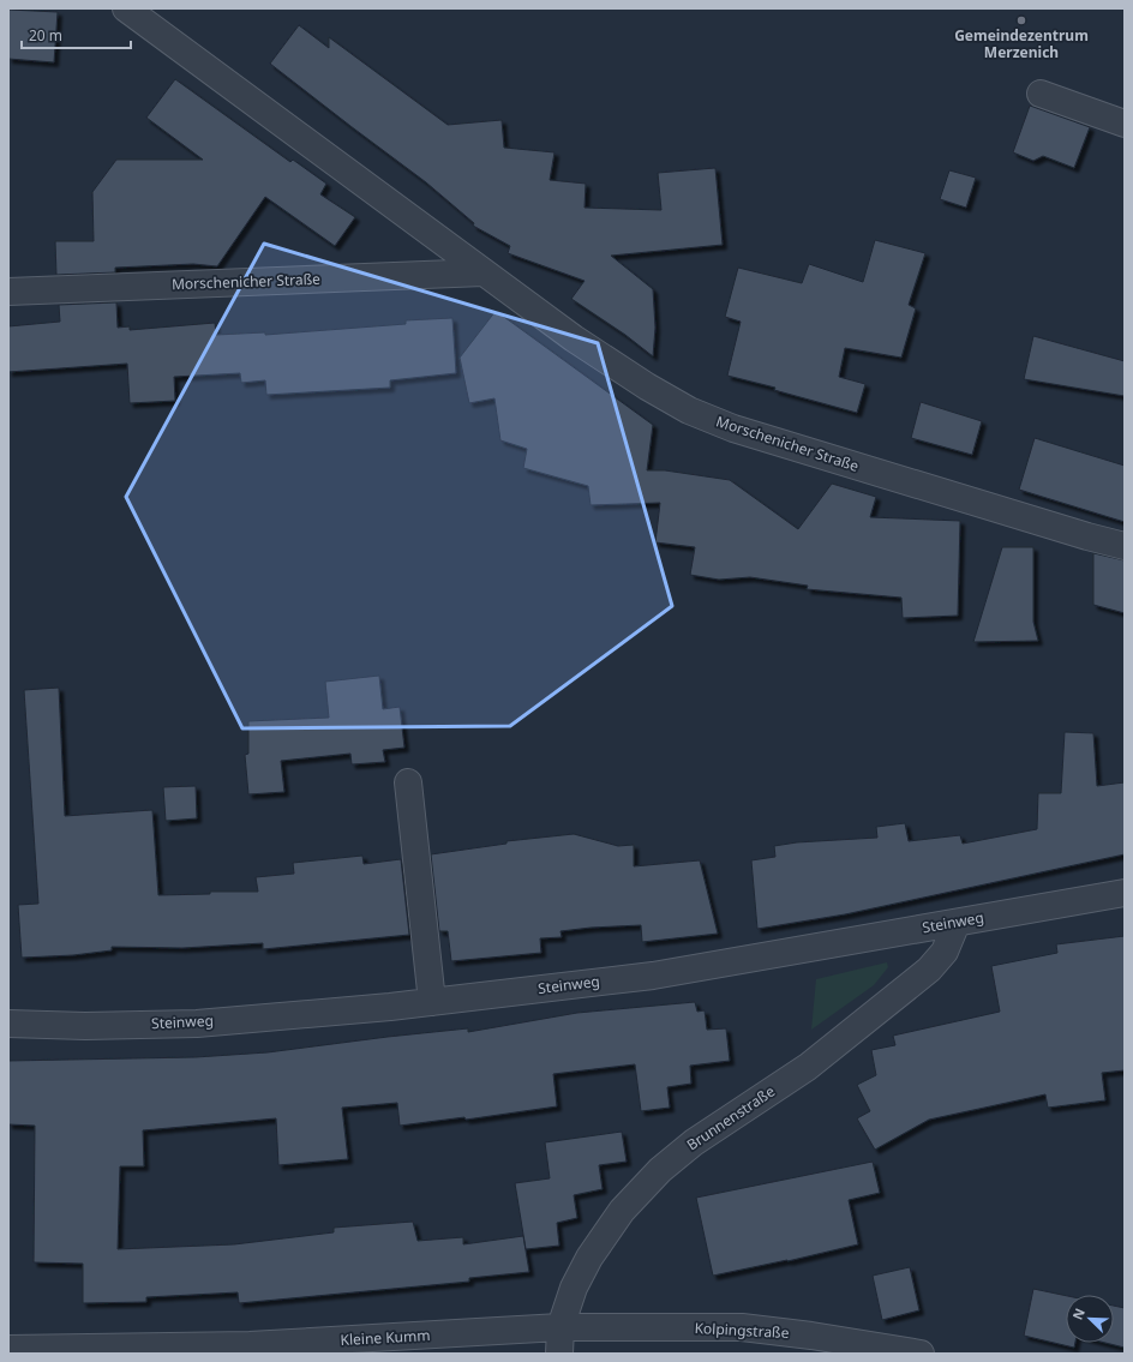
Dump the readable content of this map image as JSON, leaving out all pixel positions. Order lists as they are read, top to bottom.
{
  "streets": {
    "street": [
      "Morschenicher Straße",
      "Steinweg",
      "Brunnenstraße",
      "Kolpingstraße",
      "Kleine Kumm"
    ]
  },
  "crossings": [
    ["Steinweg", "Brunnenstraße"],
    ["Brunnenstraße", "Kolpingstraße"],
    ["Brunnenstraße", "Kleine Kumm"],
    ["Kolpingstraße", "Kleine Kumm"]
  ],
  "places": ["Gemeindezentrum Merzenich"],
  "scale_bar": "20 m",
  "north": "top left"
}
